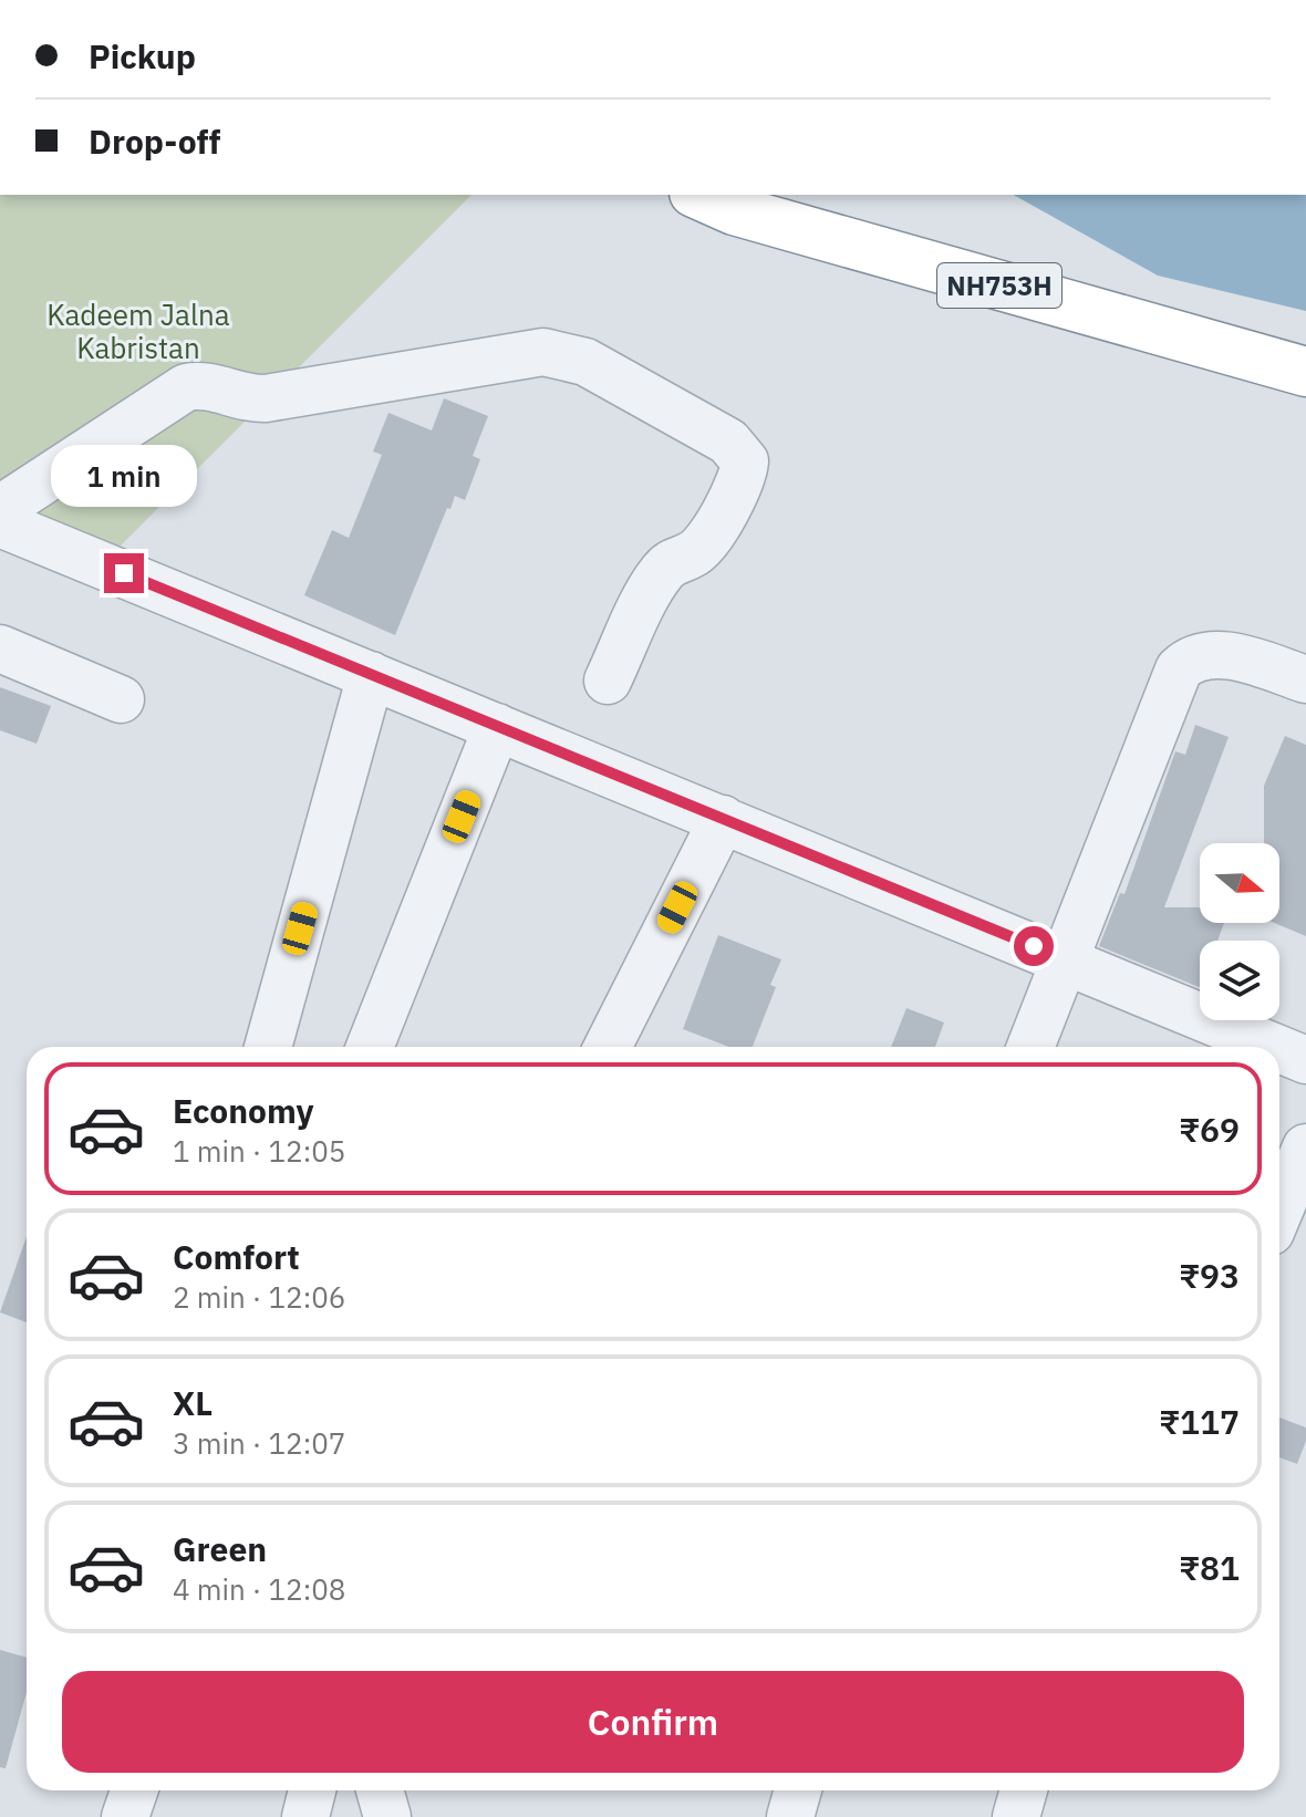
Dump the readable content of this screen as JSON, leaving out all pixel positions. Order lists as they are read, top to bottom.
{
  "streets": {
    "highway": ["NH753H"]
  },
  "parks": ["Kadeem Jalna Kabristan"],
  "north": "right",
  "page": {
    "banner": ["Pickup", "Drop-off"],
    "bubble": "1 min",
    "list": [
      {
        "name": "Economy",
        "note": "1 min · 12:05",
        "value": "₹69"
      },
      {
        "name": "Comfort",
        "note": "2 min · 12:06",
        "value": "₹93"
      },
      {
        "name": "XL",
        "note": "3 min · 12:07",
        "value": "₹117"
      },
      {
        "name": "Green",
        "note": "4 min · 12:08",
        "value": "₹81"
      }
    ],
    "buttons": "Confirm"
  }
}
